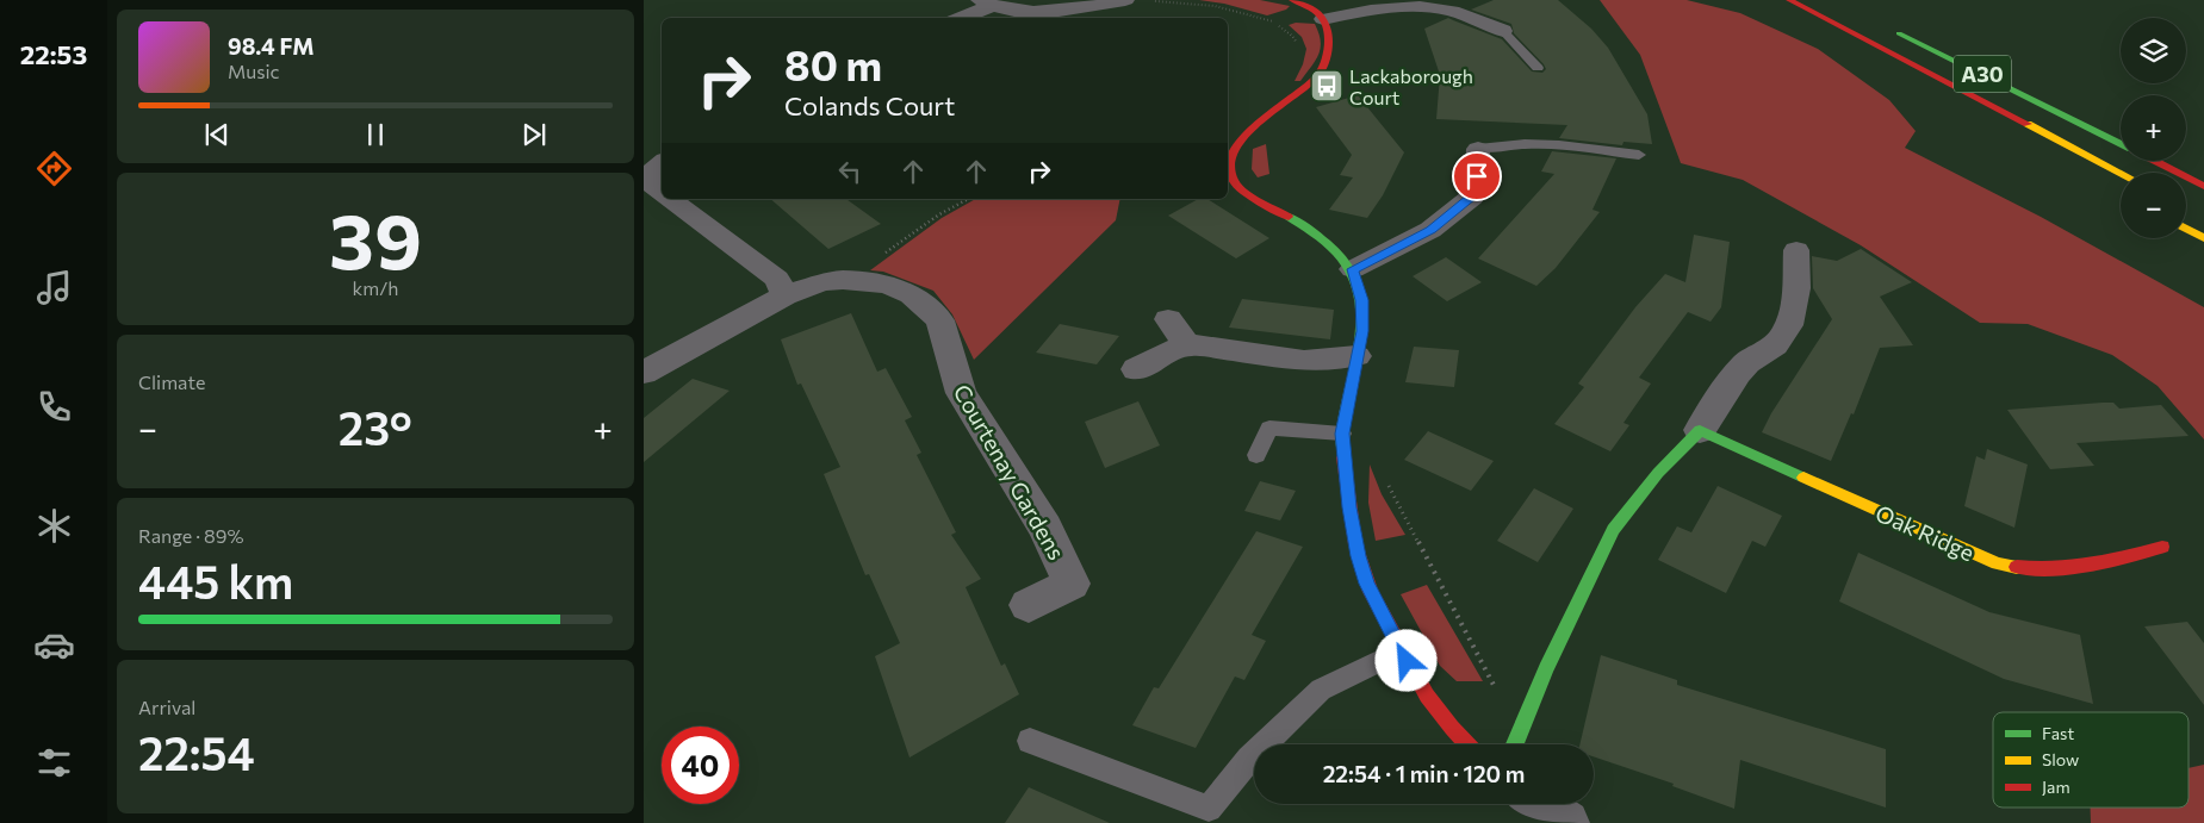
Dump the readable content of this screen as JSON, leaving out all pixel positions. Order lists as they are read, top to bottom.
{
  "streets": {
    "main road": ["A30", "Oak Ridge"],
    "street": ["Courtenay Gardens"]
  },
  "places": {
    "bus stop": ["Lackaborough Court"]
  },
  "legend": ["Fast", "Slow", "Jam"],
  "page": {
    "tabs": "22:53",
    "map_buttons": ["+", "−"],
    "turn": ["80 m", "Colands Court"],
    "song": ["98.4 FM", "Music"],
    "tile": [
      ["39", "km/h"],
      "Climate",
      ["Range · 89%", "445 km"],
      ["Arrival", "22:54"]
    ],
    "heat": ["−", "23°", "+"],
    "limit": "40",
    "trip": "22:54 · 1 min · 120 m"
  }
}
